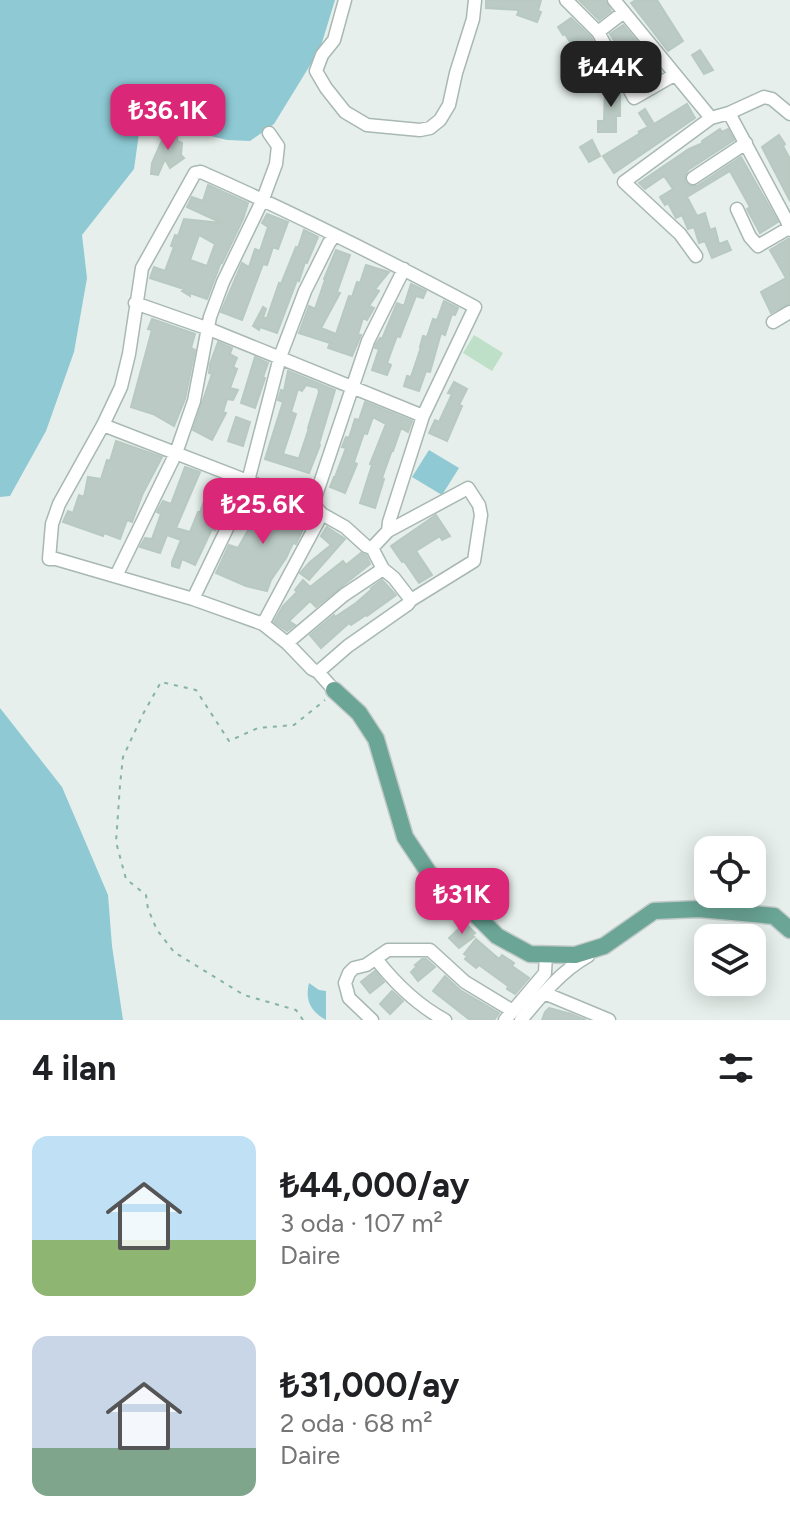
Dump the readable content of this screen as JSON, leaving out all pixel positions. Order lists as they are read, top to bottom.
{
  "page": {
    "price": [
      "₺44K",
      "₺36.1K",
      "₺25.6K",
      "₺31K"
    ],
    "heading": "4 ilan",
    "list": [
      {
        "name": "₺44,000/ay",
        "note": "3 oda · 107 m² · Daire"
      },
      {
        "name": "₺31,000/ay",
        "note": "2 oda · 68 m² · Daire"
      }
    ]
  }
}
